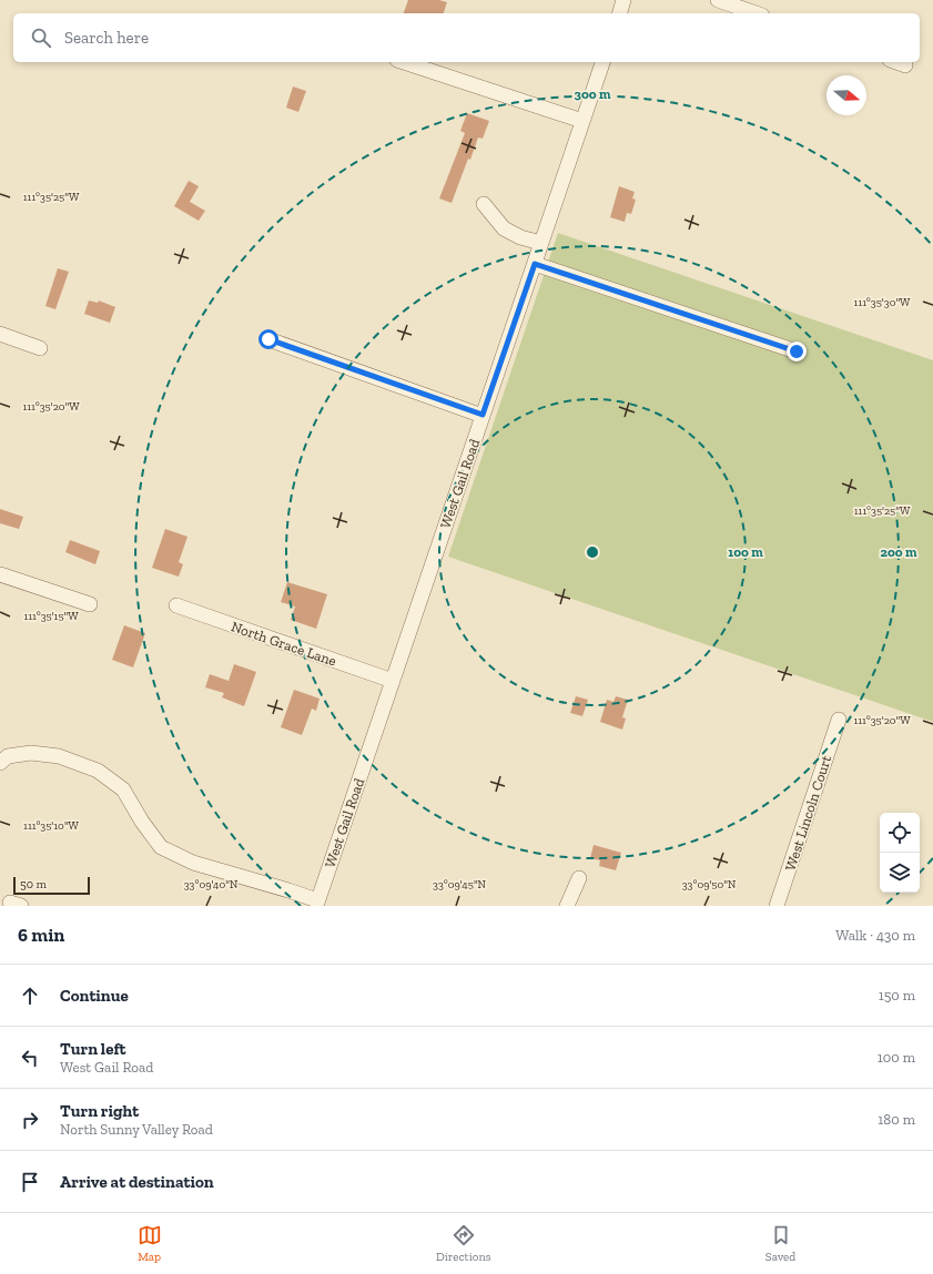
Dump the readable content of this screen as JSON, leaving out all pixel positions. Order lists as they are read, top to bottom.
{
  "streets": {
    "street": ["West Gail Road", "North Grace Lane", "West Lincoln Court"]
  },
  "crossings": [
    ["West Gail Road", "North Grace Lane"]
  ],
  "scale_bar": "50 m",
  "north": "right",
  "page": {
    "search": "Search here",
    "scale": "50 m",
    "heading": ["6 min", "Walk · 430 m"],
    "list": [
      ["Continue", "150 m"],
      ["Turn left", "West Gail Road", "100 m"],
      ["Turn right", "North Sunny Valley Road", "180 m"],
      "Arrive at destination"
    ],
    "nav": ["Map", "Directions", "Saved"]
  },
  "coordinates": [
    "111°35'25\"W",
    "111°35'30\"W",
    "111°35'20\"W",
    "111°35'15\"W",
    "111°35'10\"W",
    "33°09'40\"N",
    "33°09'45\"N",
    "33°09'50\"N"
  ],
  "rings": ["300 m", "100 m", "200 m"]
}
